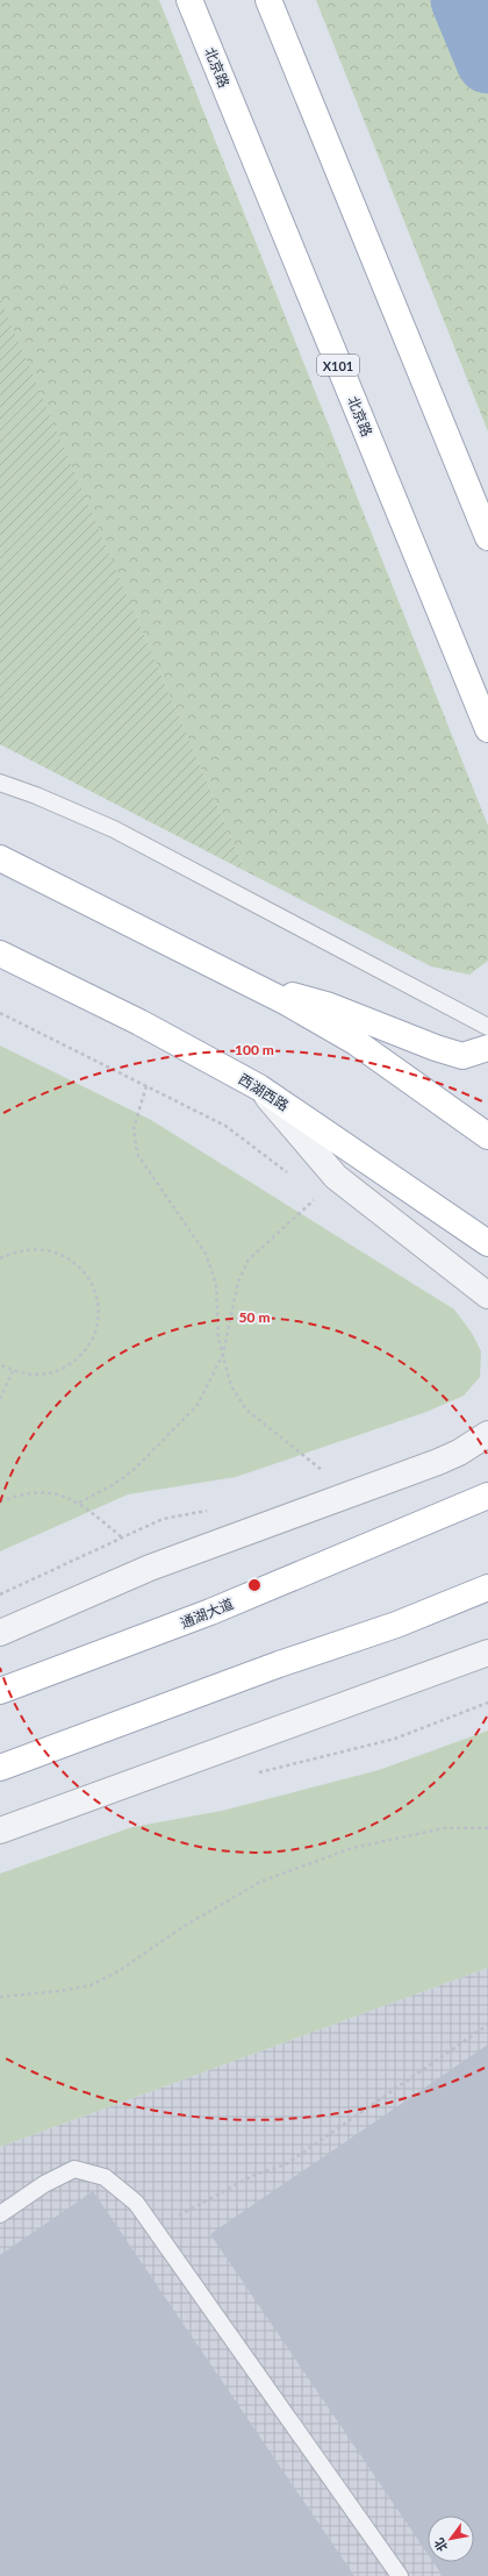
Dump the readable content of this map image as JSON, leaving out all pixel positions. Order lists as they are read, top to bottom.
{
  "streets": {
    "main road": [
      "北京路",
      "X101",
      "西湖西路",
      "通湖大道"
    ]
  },
  "north": "bottom left",
  "rings": ["100 m", "50 m"]
}
